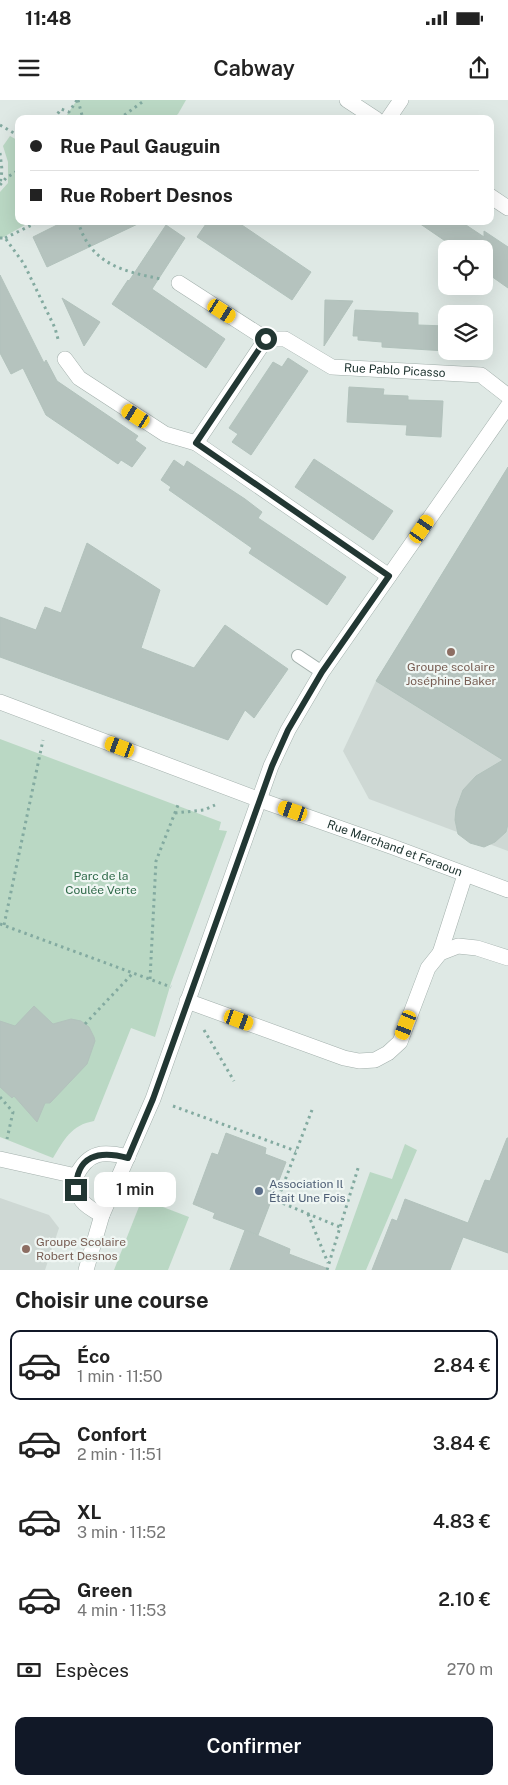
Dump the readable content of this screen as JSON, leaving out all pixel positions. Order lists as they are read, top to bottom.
{
  "streets": {
    "street": ["Rue Pablo Picasso", "Rue Marchand et Feraoun"]
  },
  "parks": ["Parc de la Coulée Verte"],
  "places": ["Groupe scolaire Joséphine Baker", "Association Il Était Une Fois", "Groupe Scolaire Robert Desnos"],
  "page": {
    "status": "11:48",
    "header": "Cabway",
    "banner": ["Rue Paul Gauguin", "Rue Robert Desnos"],
    "bubble": "1 min",
    "heading": "Choisir une course",
    "list": [
      {
        "name": "Éco",
        "note": "1 min · 11:50",
        "value": "2.84 €"
      },
      {
        "name": "Confort",
        "note": "2 min · 11:51",
        "value": "3.84 €"
      },
      {
        "name": "XL",
        "note": "3 min · 11:52",
        "value": "4.83 €"
      },
      {
        "name": "Green",
        "note": "4 min · 11:53",
        "value": "2.10 €"
      }
    ],
    "pay": ["Espèces", "270 m"],
    "buttons": "Confirmer"
  }
}
